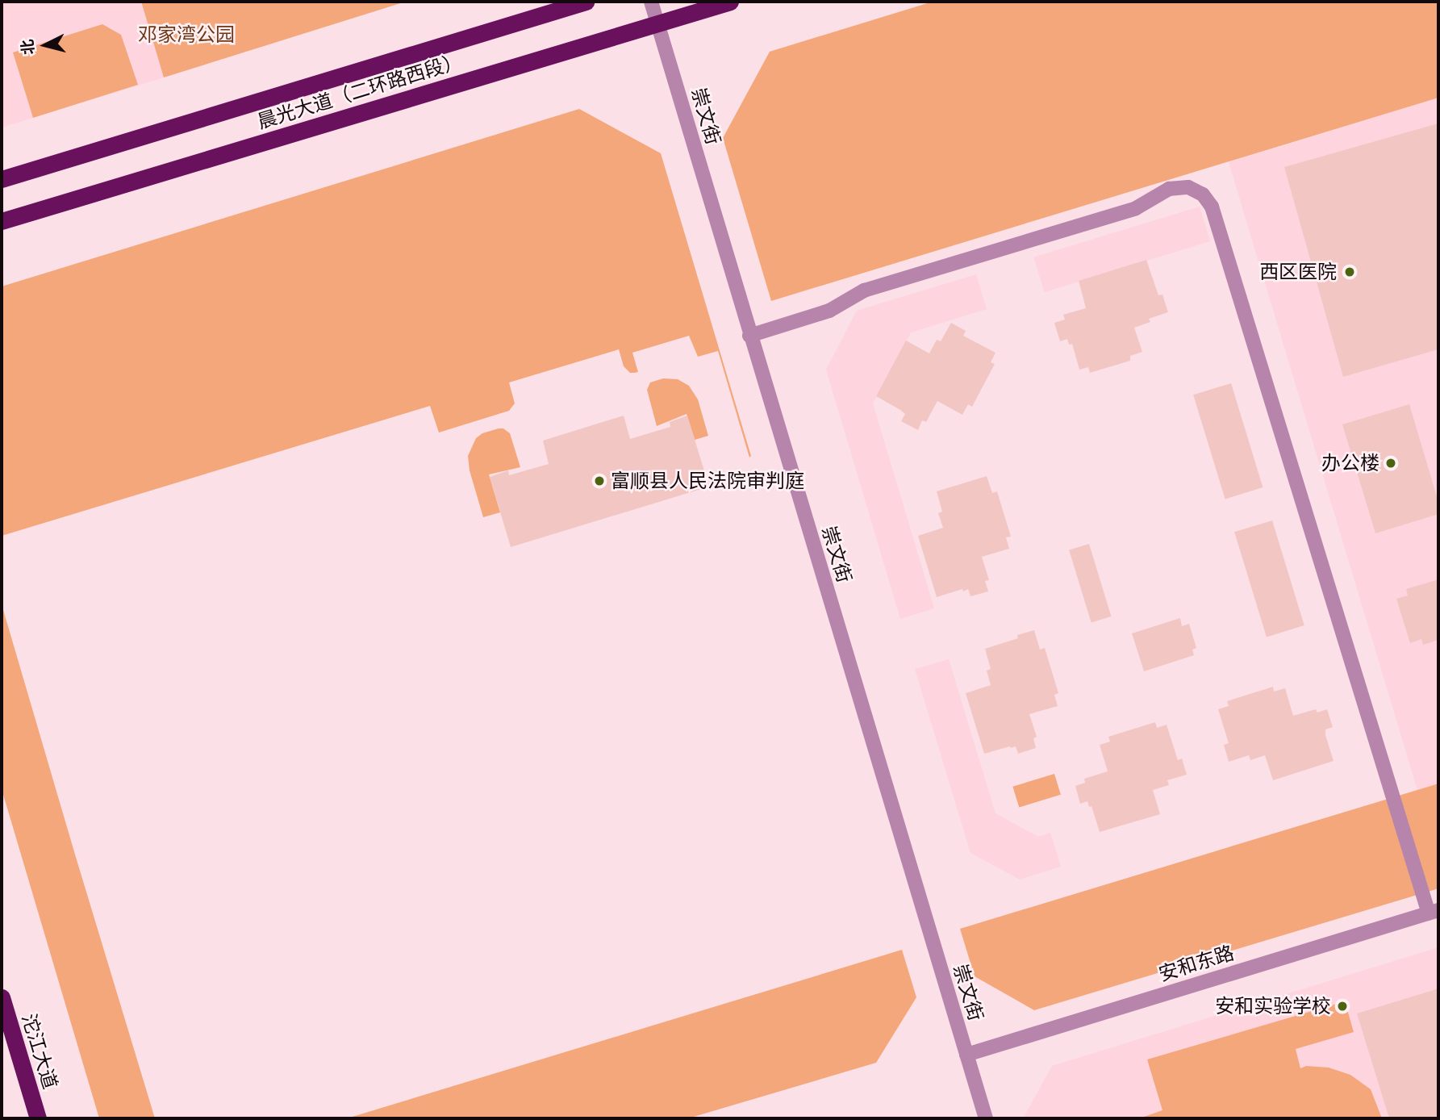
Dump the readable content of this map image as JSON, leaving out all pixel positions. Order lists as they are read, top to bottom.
{
  "streets": {
    "highway": ["晨光大道（二环路西段）", "沱江大道"],
    "street": ["崇文街", "安和东路"]
  },
  "crossings": [
    ["晨光大道（二环路西段）", "崇文街"],
    ["崇文街", "安和东路"]
  ],
  "parks": ["邓家湾公园"],
  "places": [
    "西区医院",
    "办公楼",
    "富顺县人民法院审判庭",
    "安和实验学校"
  ],
  "north": "left"
}
